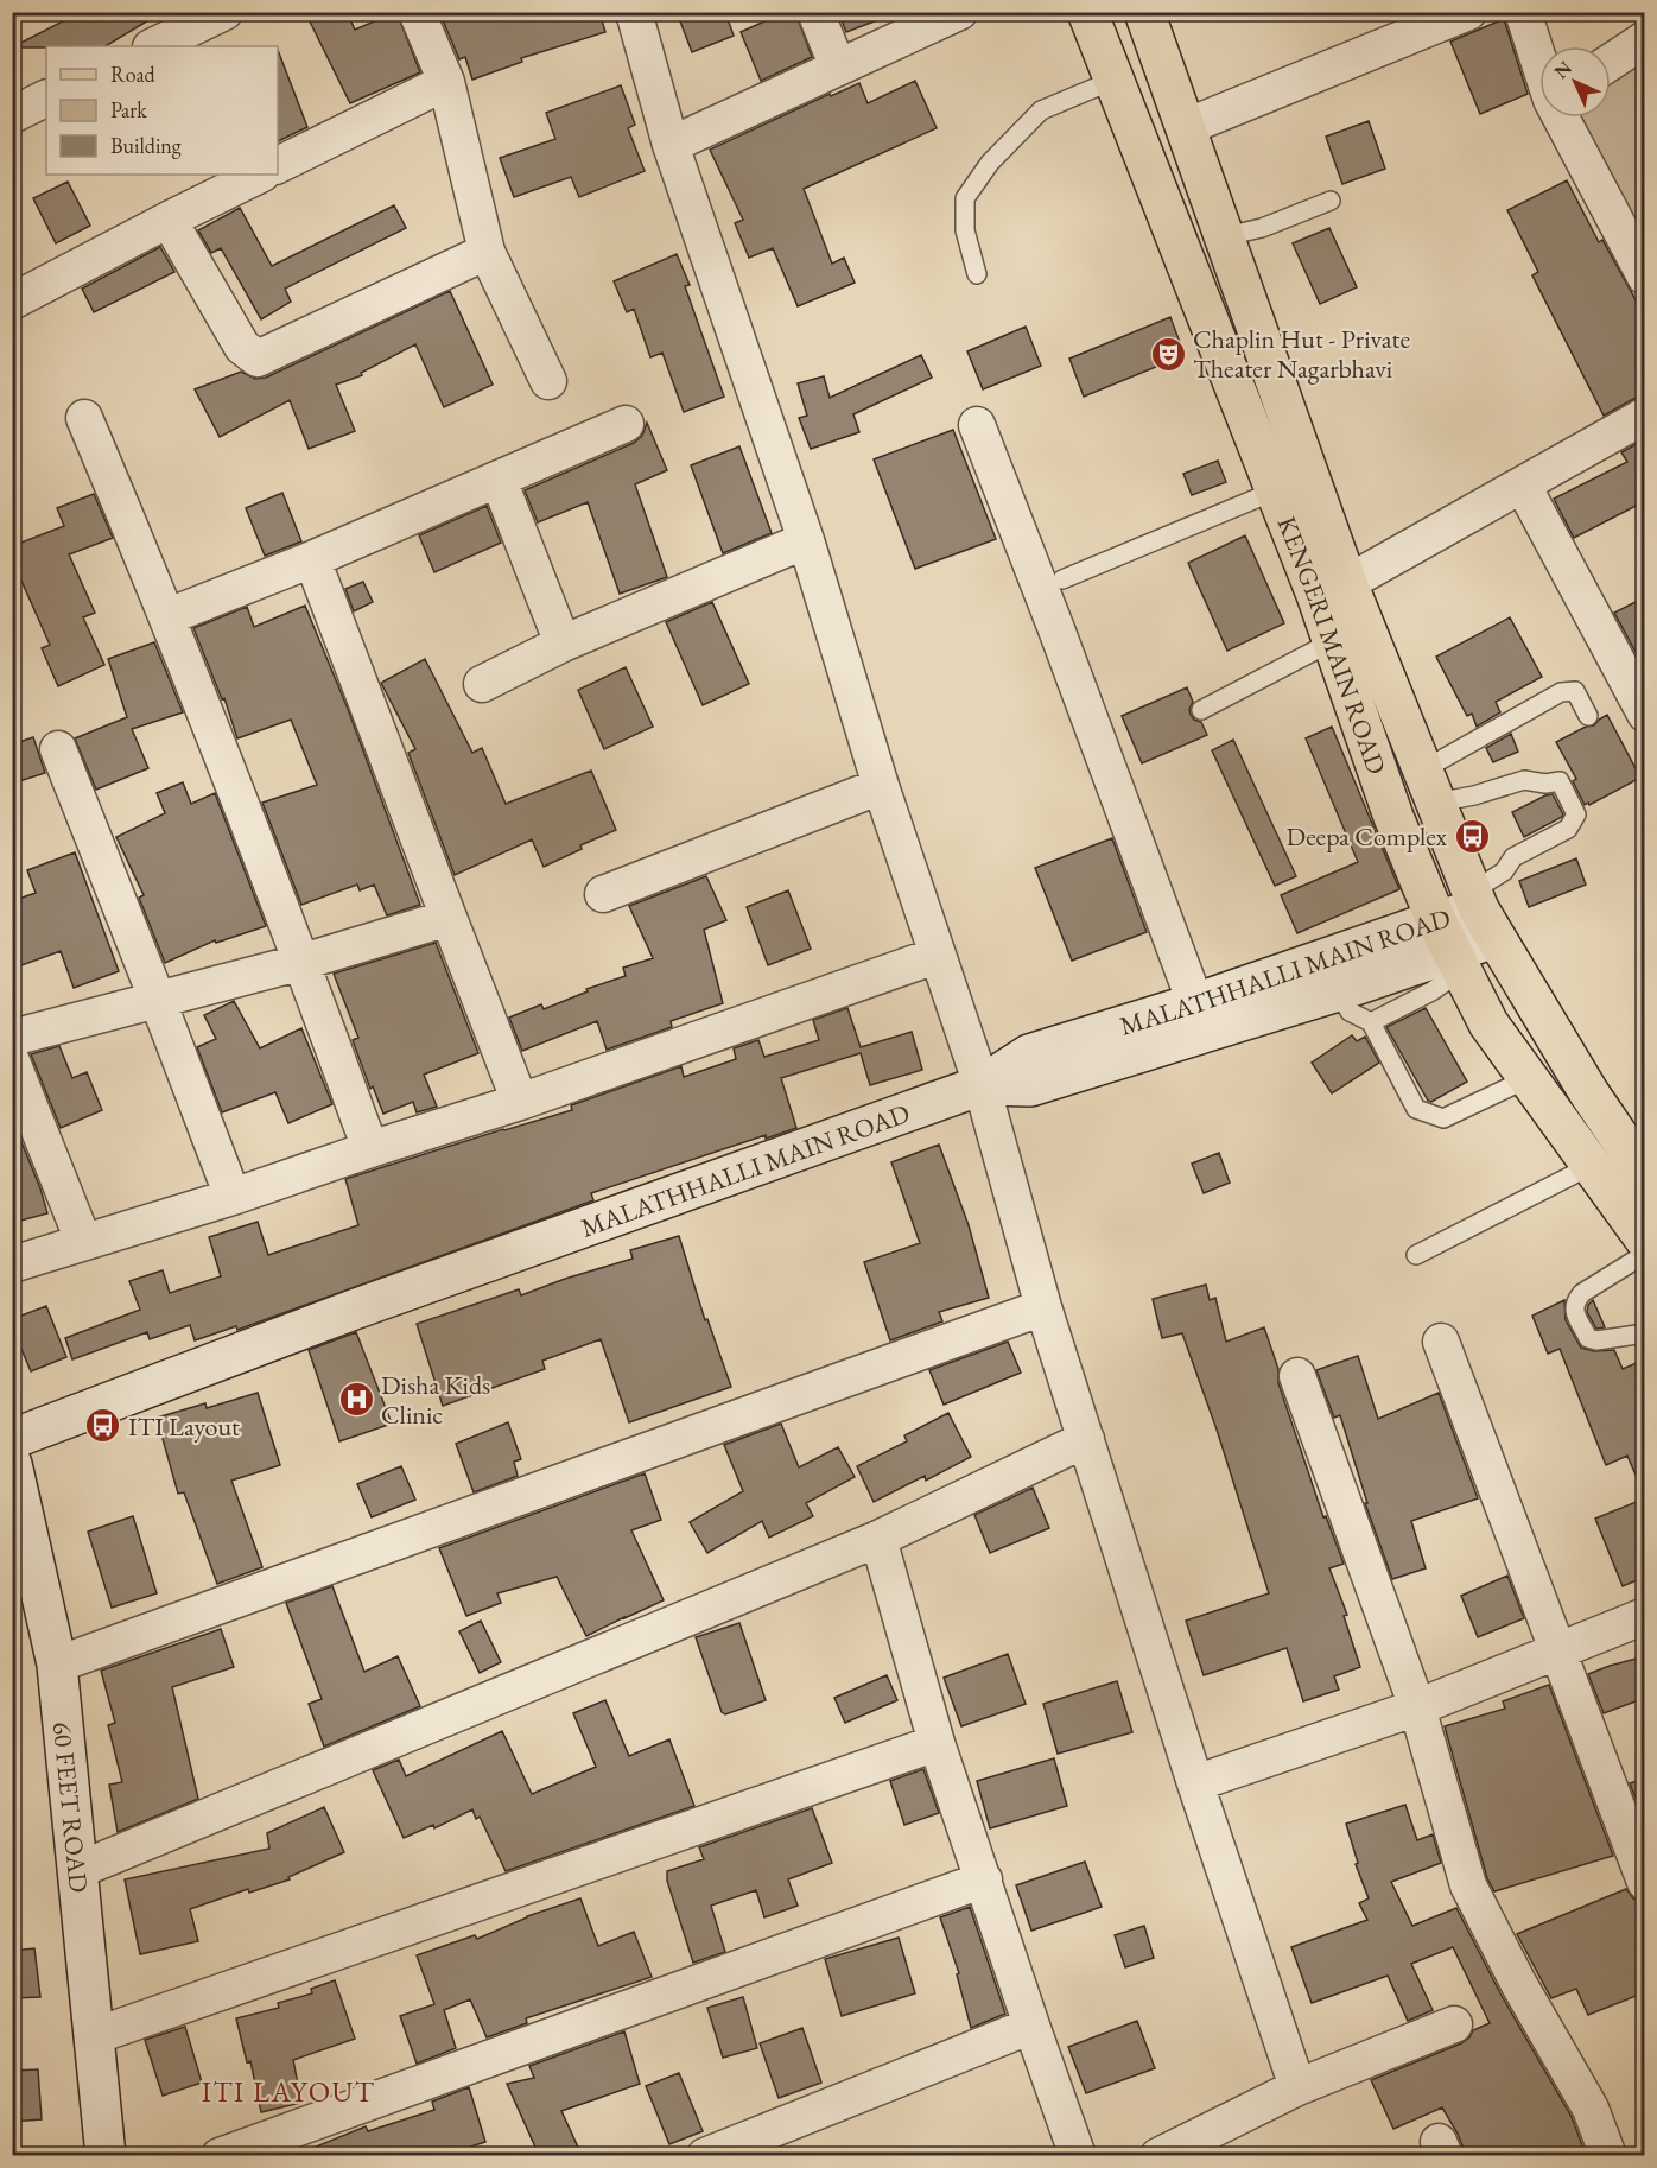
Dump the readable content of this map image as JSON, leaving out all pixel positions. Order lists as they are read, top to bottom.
{
  "streets": {
    "main road": ["KENGERI MAIN ROAD", "MALATHHALLI MAIN ROAD", "60 FEET ROAD"]
  },
  "crossings": [
    ["KENGERI MAIN ROAD", "MALATHHALLI MAIN ROAD"]
  ],
  "districts": ["ITI LAYOUT"],
  "places": {
    "theatre": ["Chaplin Hut - Private Theater Nagarbhavi"],
    "bus stop": ["Deepa Complex", "ITI Layout"],
    "hospital": ["Disha Kids Clinic"]
  },
  "legend": ["Road", "Park", "Building"],
  "north": "top left"
}
